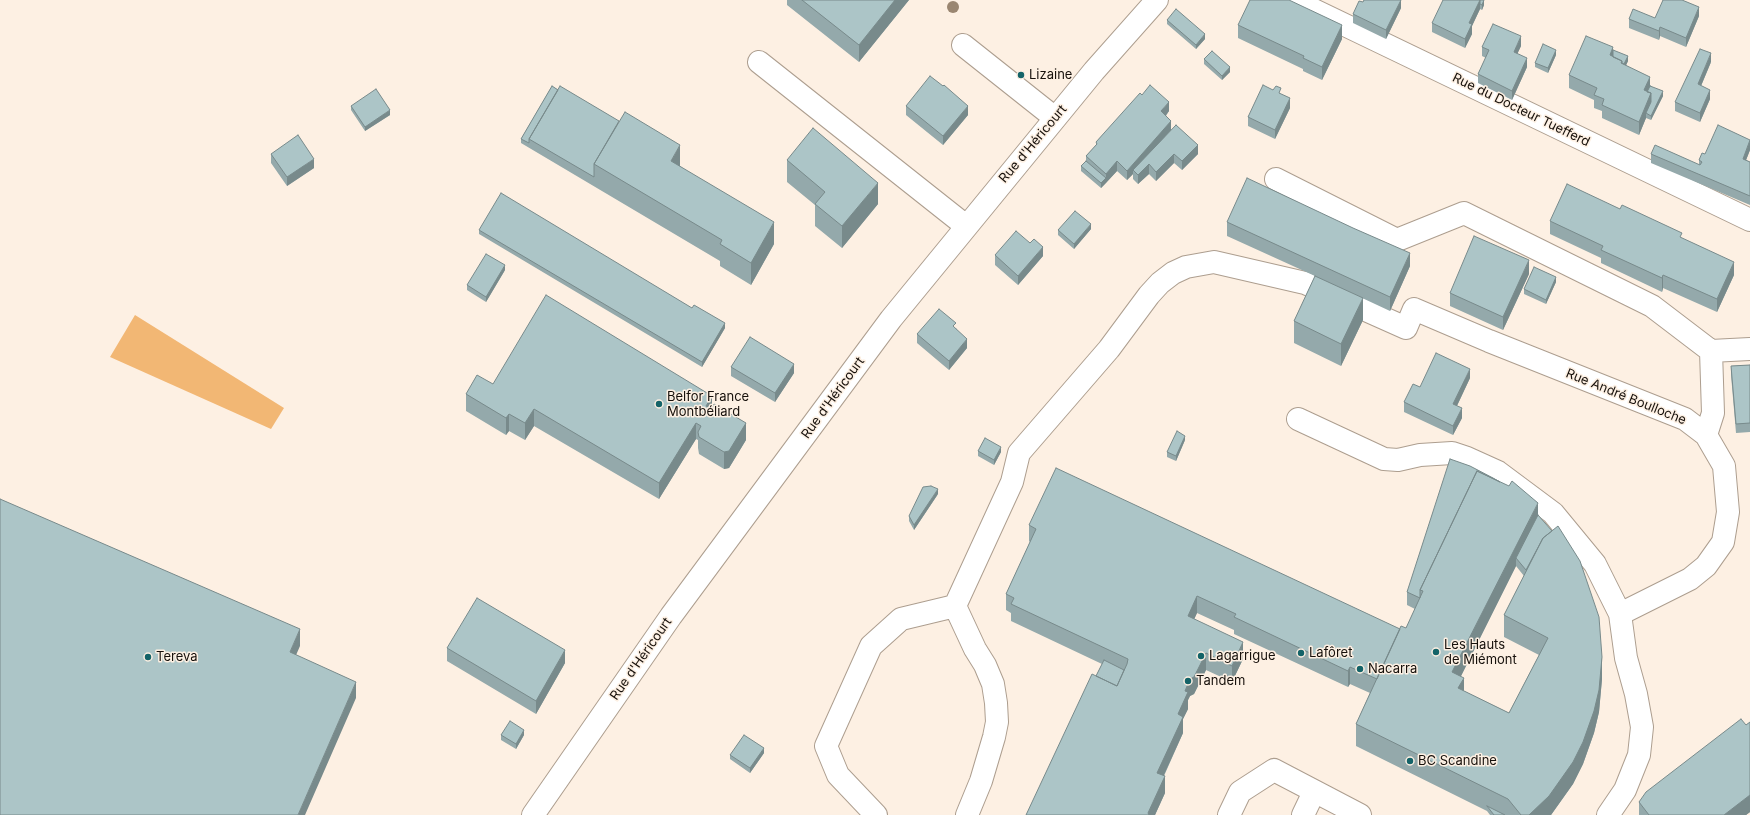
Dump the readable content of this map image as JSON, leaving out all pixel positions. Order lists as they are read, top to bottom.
{
  "streets": {
    "street": ["Rue du Docteur Tuefferd", "Rue d'Héricourt", "Rue André Boulloche"]
  },
  "places": [
    "Lizaine",
    "Belfor France Montbéliard",
    "Les Hauts de Miémont",
    "Lafôret",
    "Lagarrigue",
    "Tereva",
    "Nacarra",
    "Tandem",
    "BC Scandine"
  ]
}
